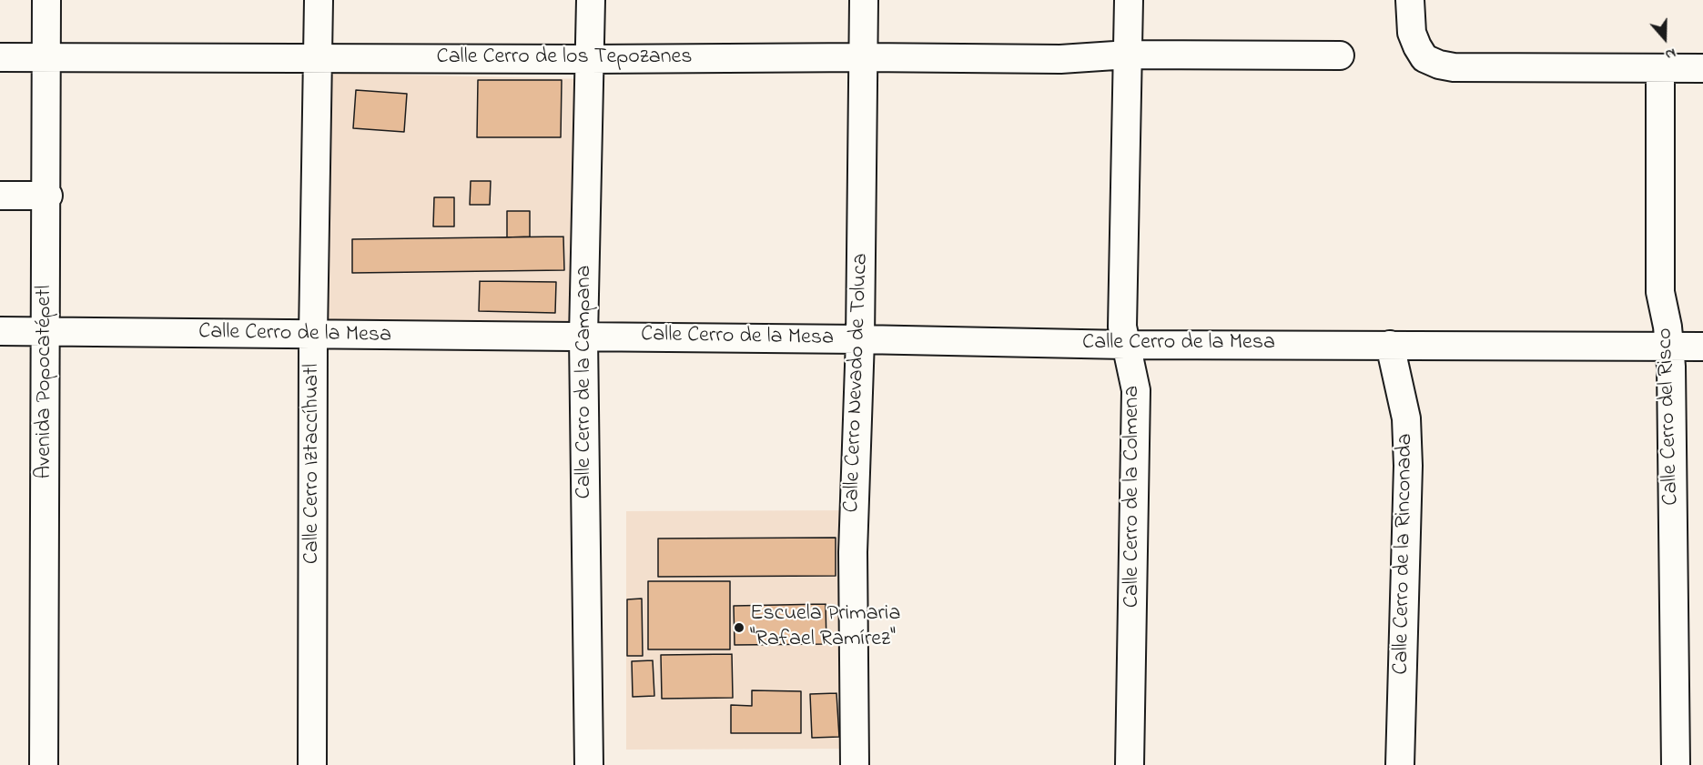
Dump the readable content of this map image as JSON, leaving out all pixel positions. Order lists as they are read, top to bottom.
{
  "streets": {
    "street": [
      "Calle Cerro de los Tepozanes",
      "Calle Cerro de la Mesa",
      "Avenida Popocatépetl",
      "Calle Cerro de la Campana",
      "Calle Cerro Nevado de Toluca",
      "Calle Cerro del Risco",
      "Calle Cerro Iztaccíhuatl",
      "Calle Cerro de la Colmena",
      "Calle Cerro de la Rinconada"
    ]
  },
  "crossings": [
    ["Calle Cerro de los Tepozanes", "Avenida Popocatépetl"],
    ["Calle Cerro de los Tepozanes", "Calle Cerro de la Campana"],
    ["Calle Cerro de los Tepozanes", "Calle Cerro Nevado de Toluca"],
    ["Calle Cerro de los Tepozanes", "Calle Cerro Iztaccíhuatl"],
    ["Calle Cerro de los Tepozanes", "Calle Cerro de la Colmena"],
    ["Calle Cerro de la Mesa", "Avenida Popocatépetl"],
    ["Calle Cerro de la Mesa", "Calle Cerro de la Campana"],
    ["Calle Cerro de la Mesa", "Calle Cerro Nevado de Toluca"],
    ["Calle Cerro de la Mesa", "Calle Cerro del Risco"],
    ["Calle Cerro de la Mesa", "Calle Cerro Iztaccíhuatl"],
    ["Calle Cerro de la Mesa", "Calle Cerro de la Colmena"],
    ["Calle Cerro de la Mesa", "Calle Cerro de la Rinconada"]
  ],
  "places": ["Escuela Primaria \"Rafael Ramírez\""],
  "north": "bottom"
}
